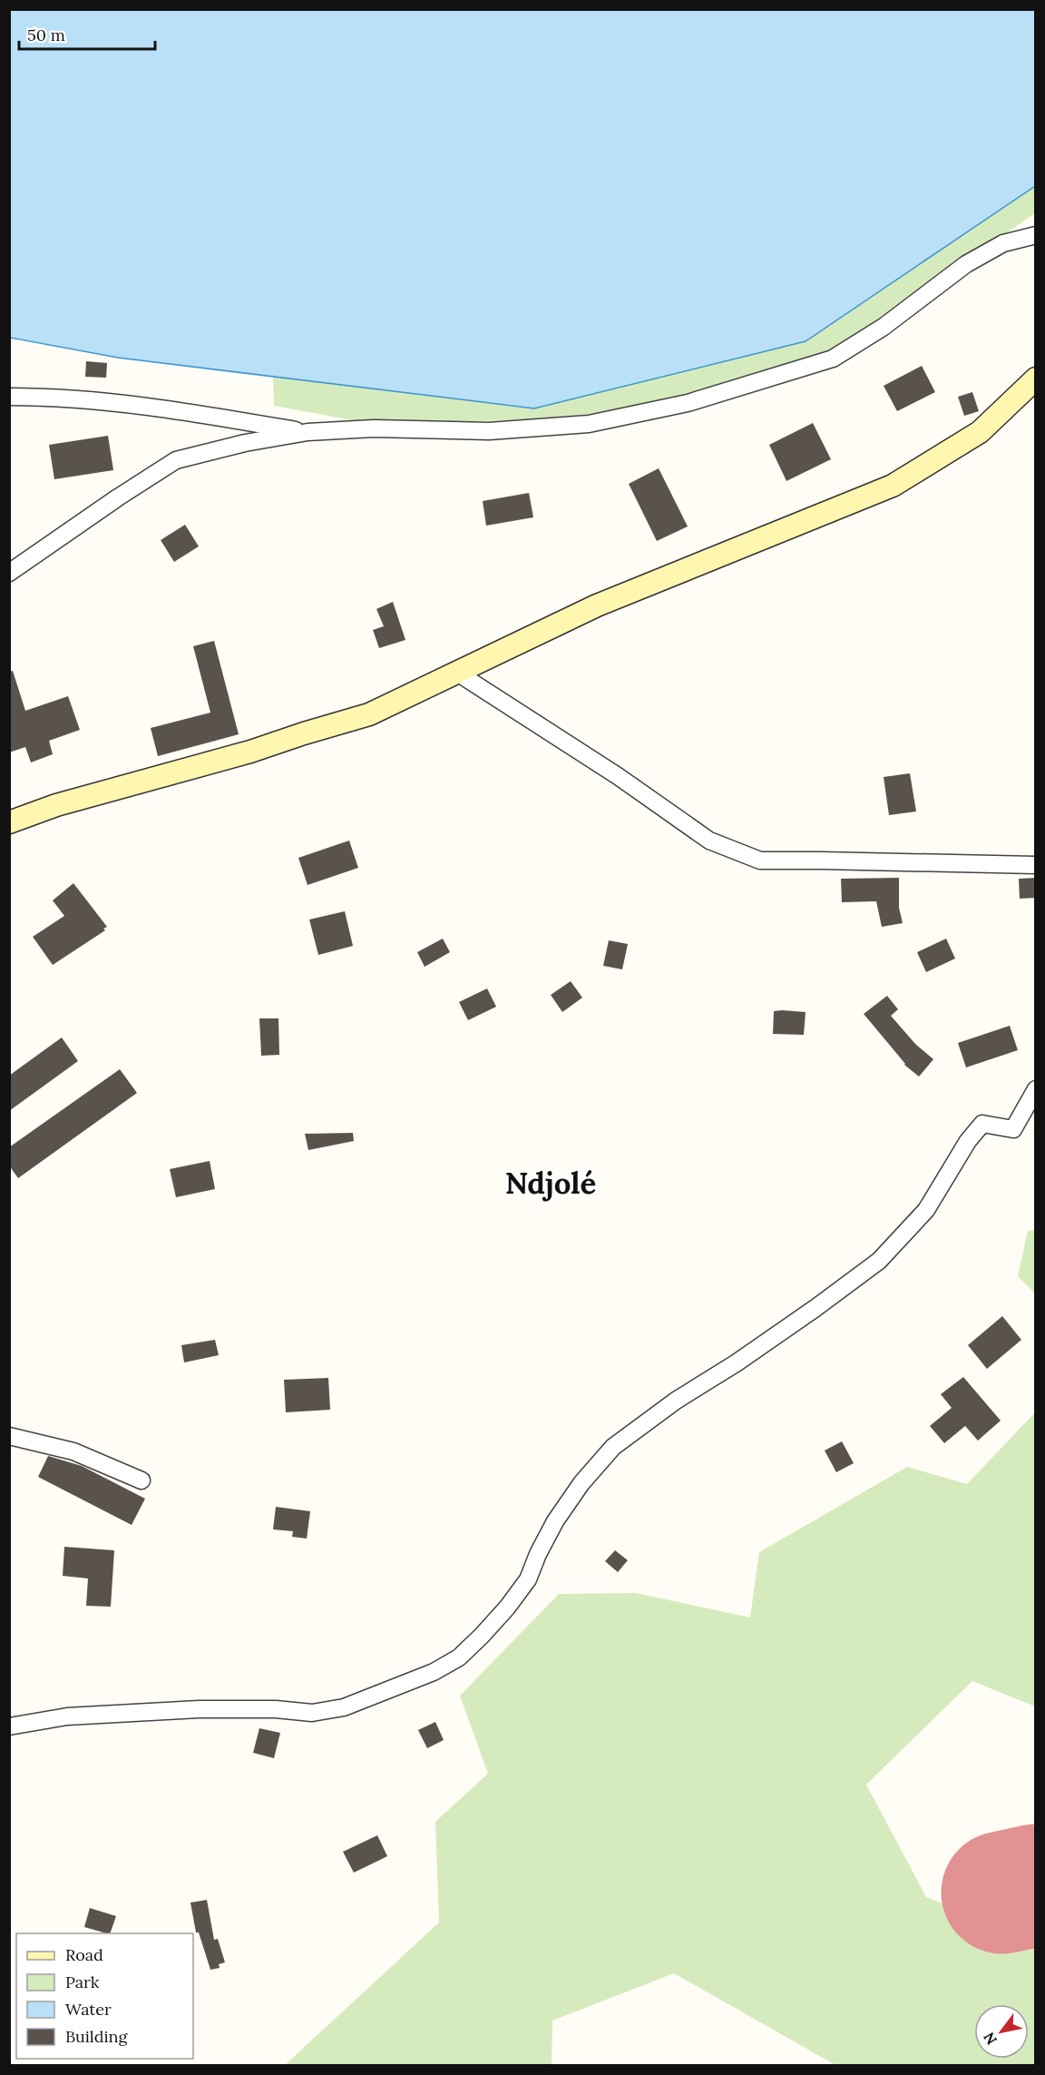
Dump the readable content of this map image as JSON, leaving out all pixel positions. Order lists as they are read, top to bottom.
{
  "districts": ["Ndjolé"],
  "legend": [
    "Road",
    "Park",
    "Water",
    "Building"
  ],
  "scale_bar": "50 m",
  "north": "bottom left"
}
